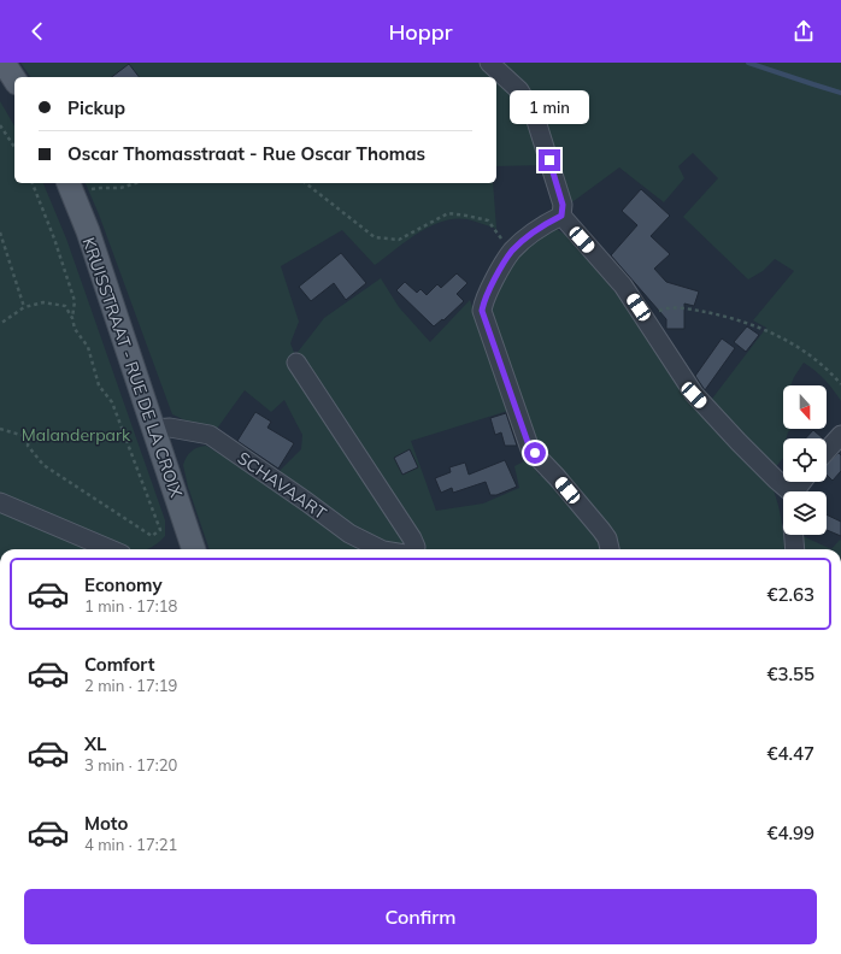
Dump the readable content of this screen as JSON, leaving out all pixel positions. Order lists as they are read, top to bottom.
{
  "streets": {
    "main road": ["KRUISSTRAAT - RUE DE LA CROIX"],
    "street": ["SCHAVAART"]
  },
  "crossings": [
    ["KRUISSTRAAT - RUE DE LA CROIX", "SCHAVAART"]
  ],
  "parks": ["Malanderpark"],
  "north": "bottom",
  "page": {
    "header": "Hoppr",
    "banner": ["Pickup", "Oscar Thomasstraat - Rue Oscar Thomas"],
    "bubble": "1 min",
    "list": [
      {
        "name": "Economy",
        "note": "1 min · 17:18",
        "value": "€2.63"
      },
      {
        "name": "Comfort",
        "note": "2 min · 17:19",
        "value": "€3.55"
      },
      {
        "name": "XL",
        "note": "3 min · 17:20",
        "value": "€4.47"
      },
      {
        "name": "Moto",
        "note": "4 min · 17:21",
        "value": "€4.99"
      }
    ],
    "buttons": "Confirm"
  }
}
